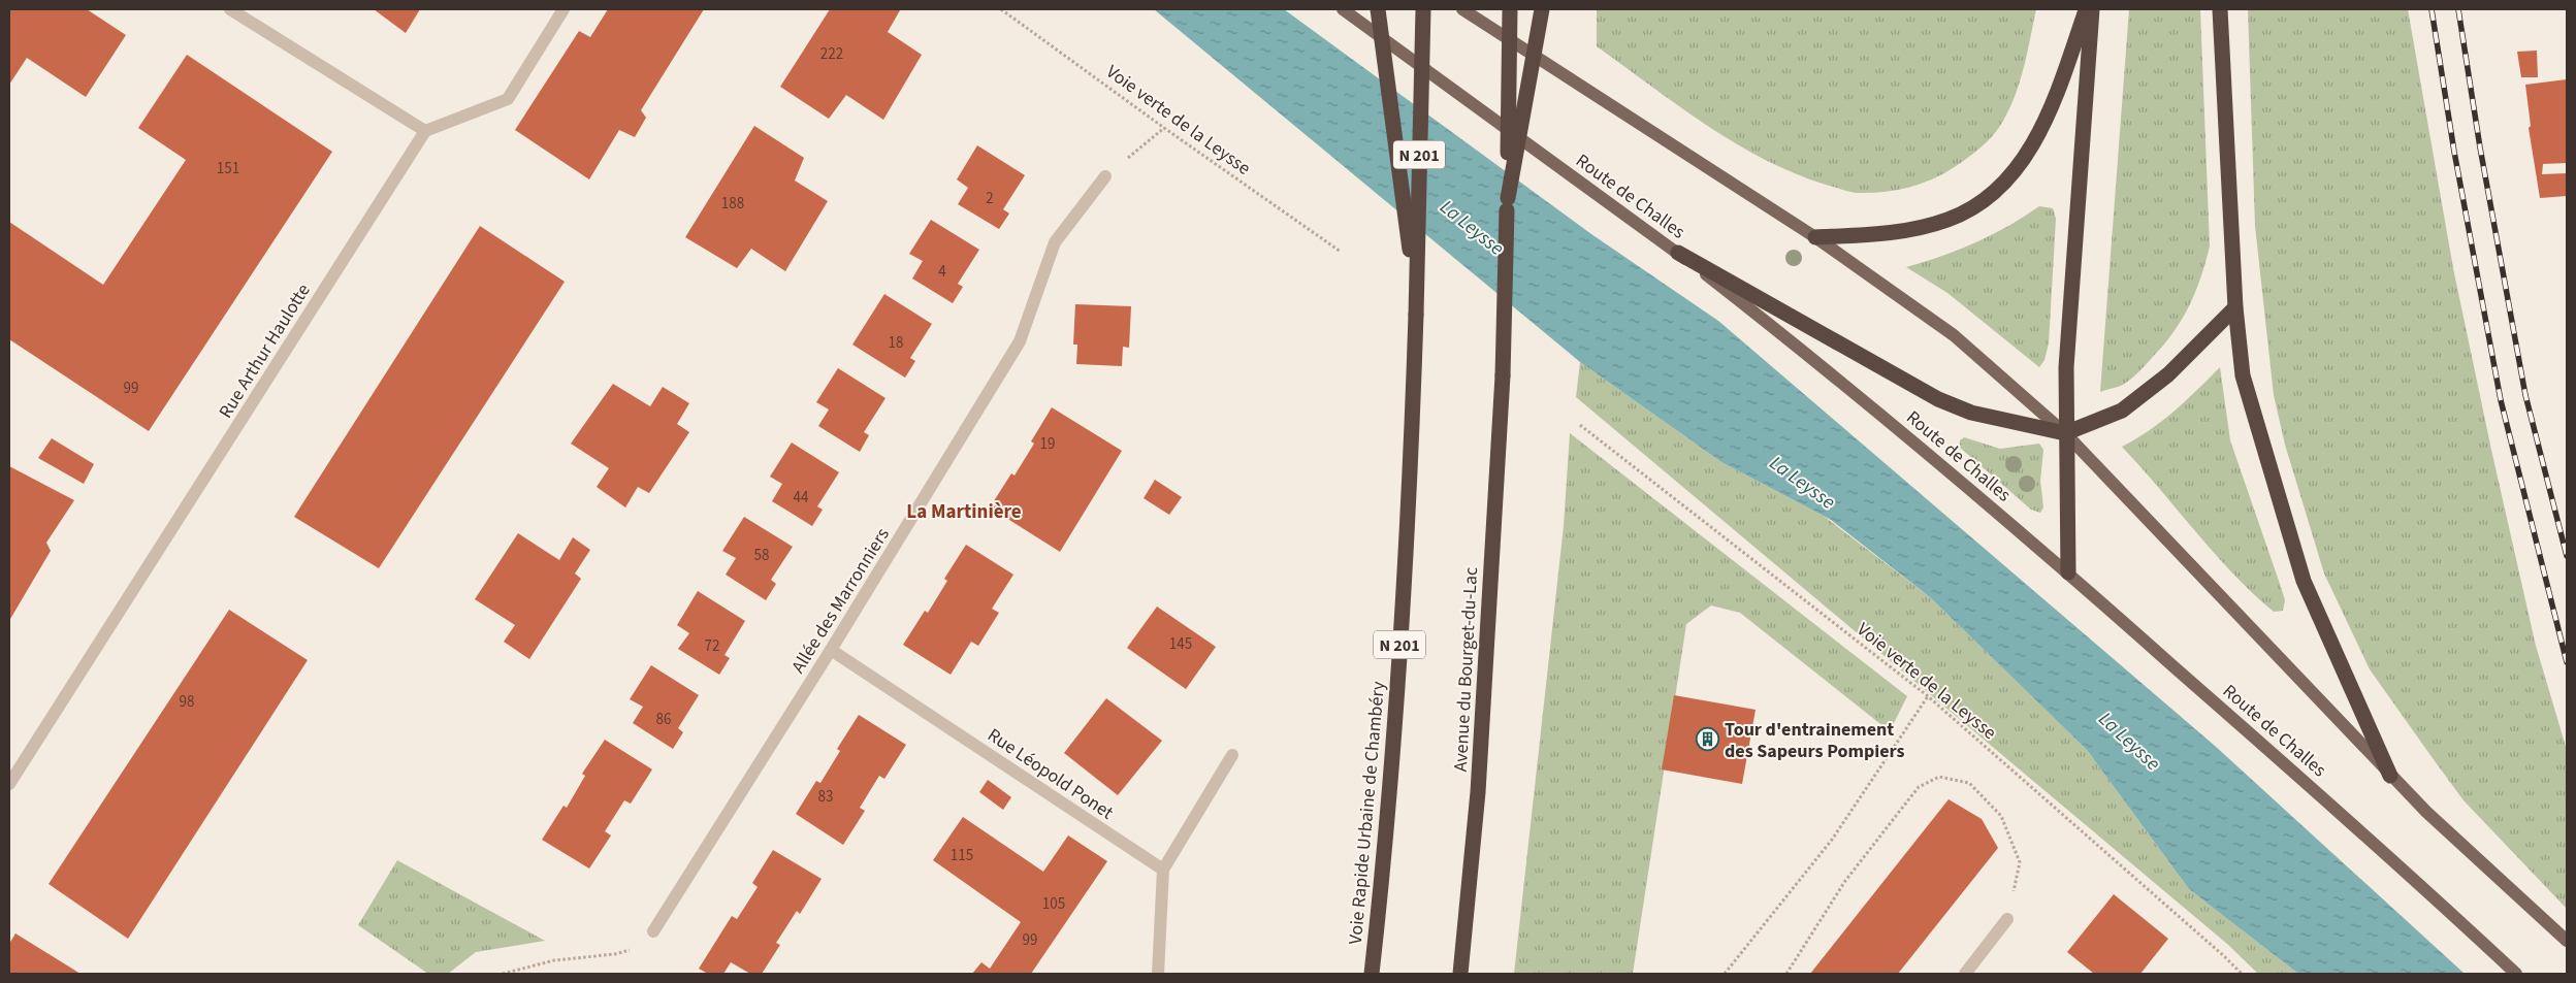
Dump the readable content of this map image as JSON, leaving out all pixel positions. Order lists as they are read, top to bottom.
{
  "streets": {
    "highway": ["N 201", "Avenue du Bourget-du-Lac", "Voie Rapide Urbaine de Chambéry"],
    "main road": ["Route de Challes"],
    "street": ["Rue Arthur Haulotte", "Allée des Marronniers", "Rue Léopold Ponet"],
    "path": ["Voie verte de la Leysse"]
  },
  "crossings": [
    ["N 201", "Voie Rapide Urbaine de Chambéry"],
    ["Allée des Marronniers", "Rue Léopold Ponet"]
  ],
  "districts": ["La Martinière"],
  "water": ["La Leysse"],
  "places": {
    "building": ["Tour d'entrainement des Sapeurs Pompiers"]
  },
  "house_numbers": [
    "222",
    "151",
    "2",
    "188",
    "4",
    "18",
    "99",
    "19",
    "44",
    "58",
    "145",
    "72",
    "98",
    "86",
    "83",
    "115",
    "105",
    "99"
  ]
}
